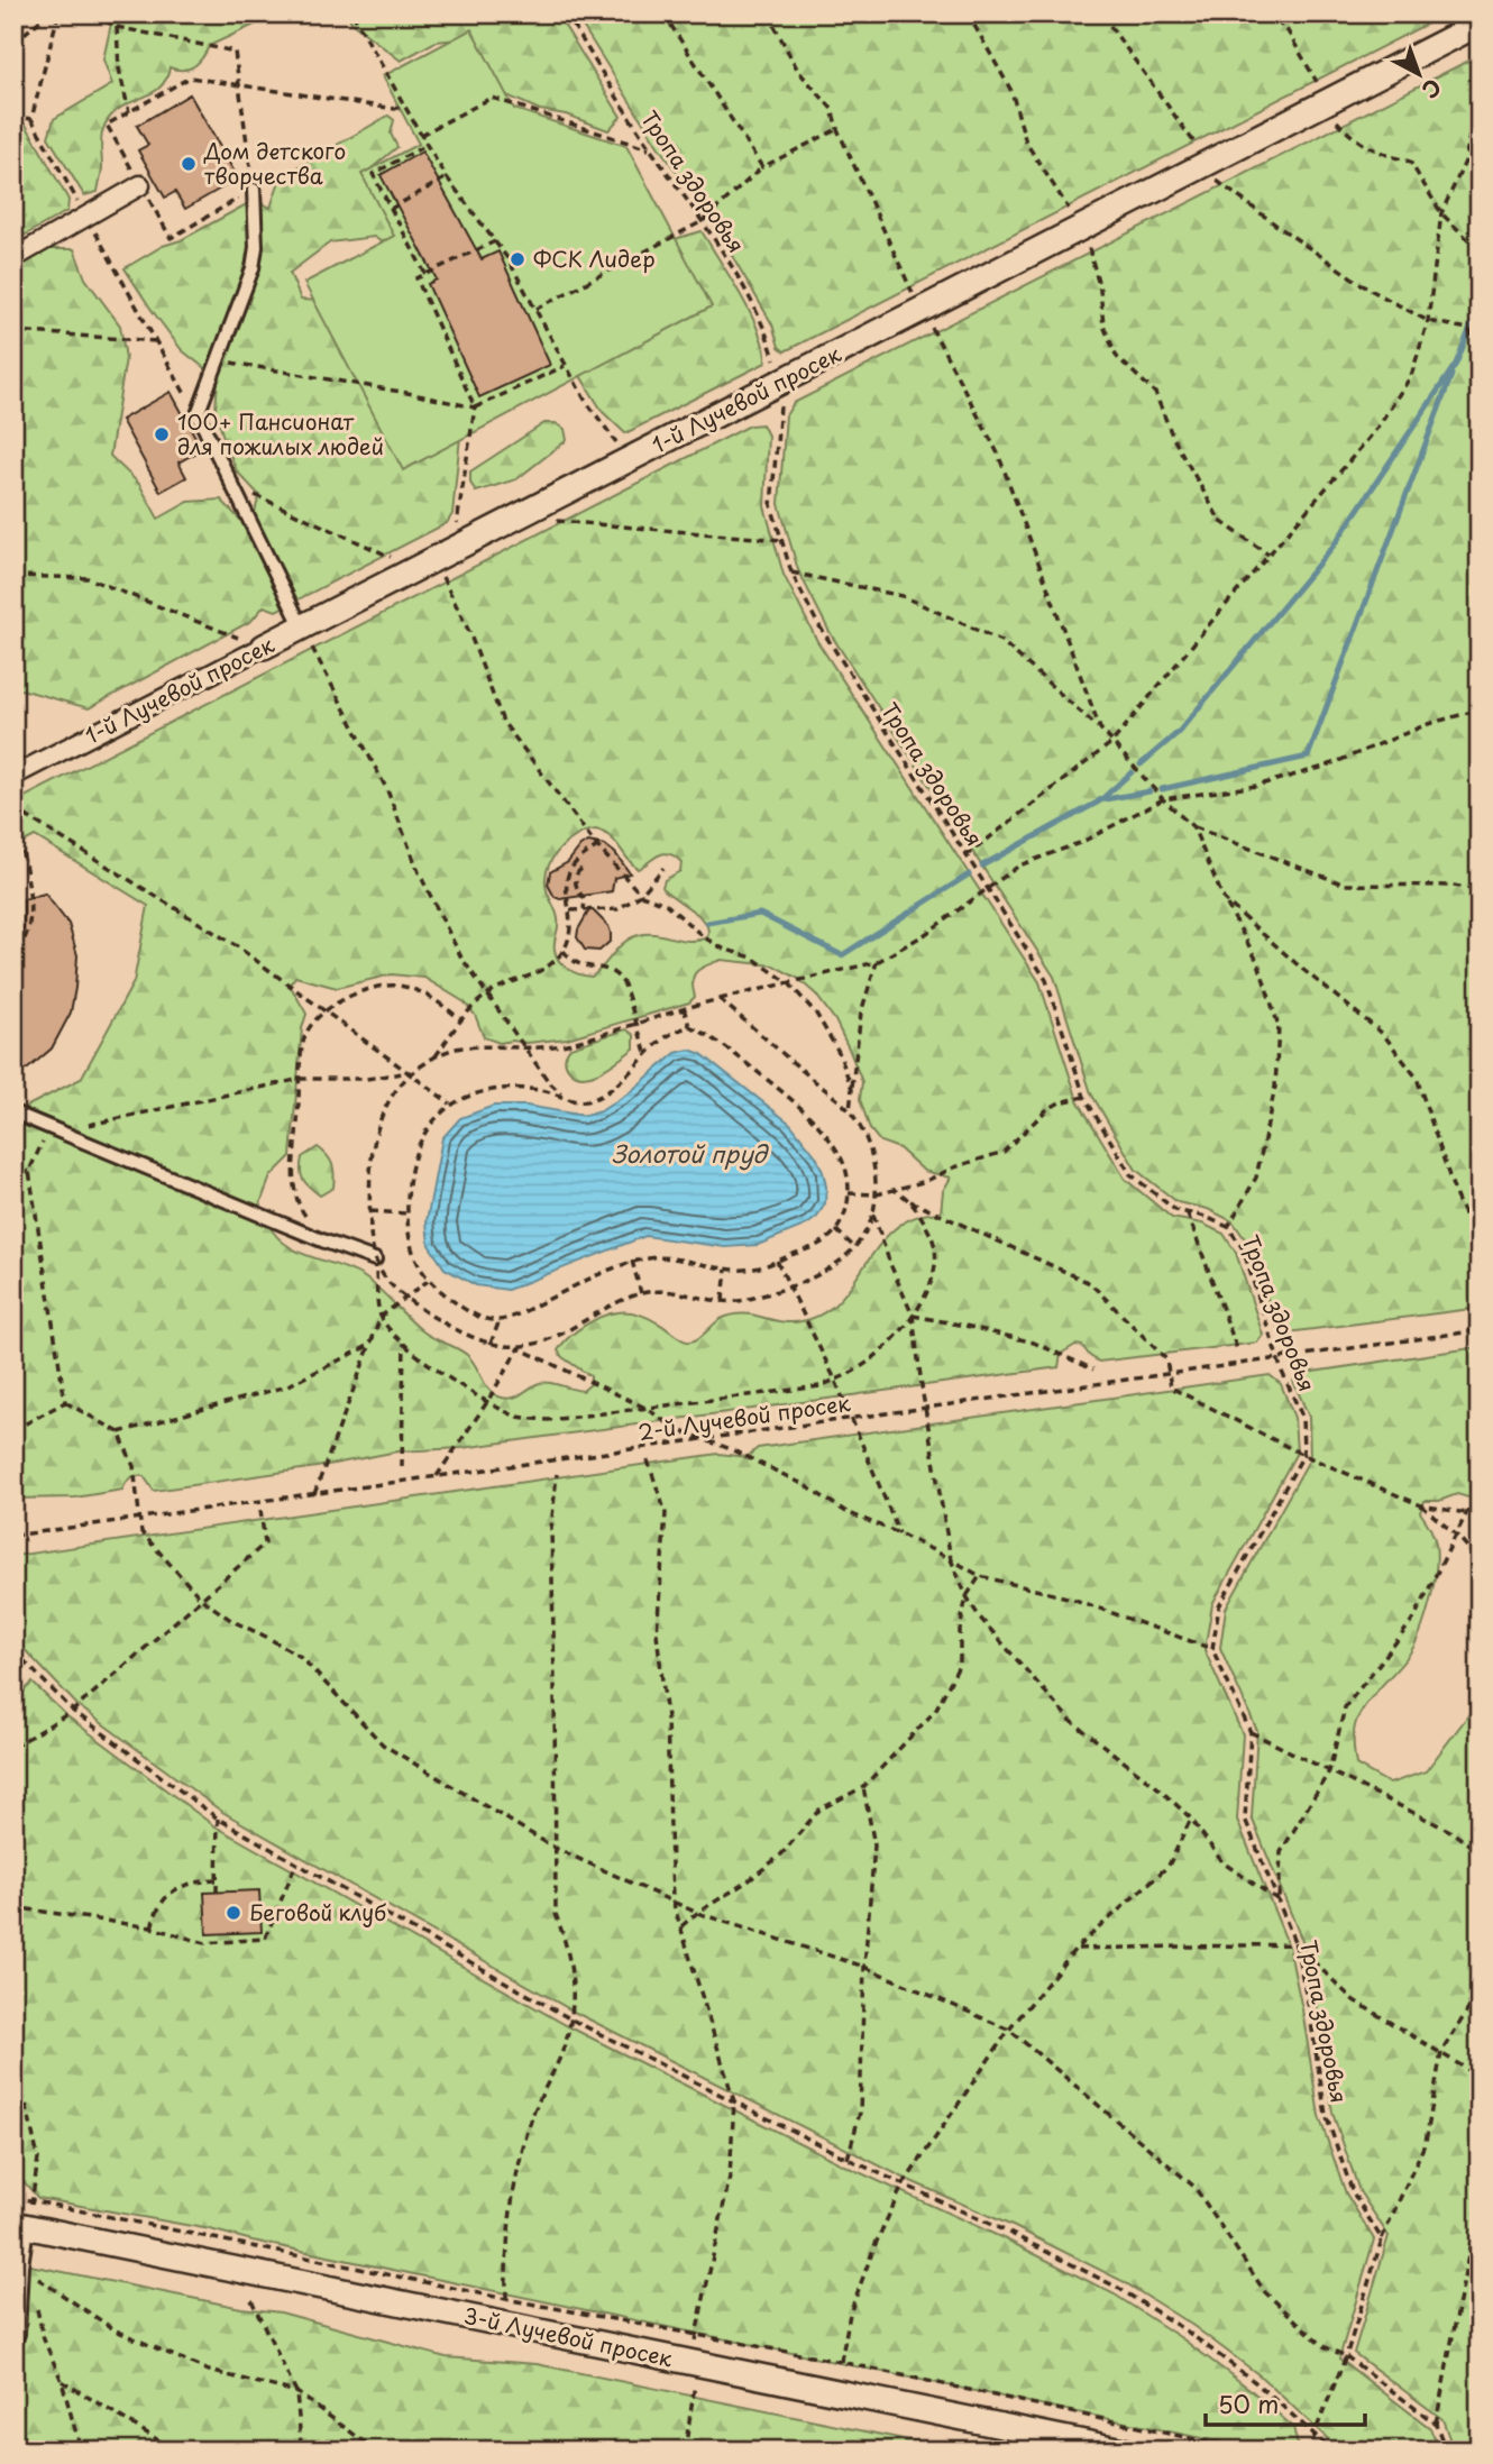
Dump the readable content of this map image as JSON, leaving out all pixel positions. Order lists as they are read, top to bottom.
{
  "streets": {
    "street": ["1-й Лучевой просек", "3-й Лучевой просек"],
    "path": ["Тропа здоровья", "2-й Лучевой просек"]
  },
  "crossings": [
    ["Тропа здоровья", "1-й Лучевой просек"],
    ["Тропа здоровья", "2-й Лучевой просек"]
  ],
  "water": ["Золотой пруд"],
  "places": [
    "Дом детского творчества",
    "ФСК Лидер",
    "100+ Пансионат для пожилых людей",
    "Беговой клуб"
  ],
  "scale_bar": "50 m",
  "north": "bottom right"
}
